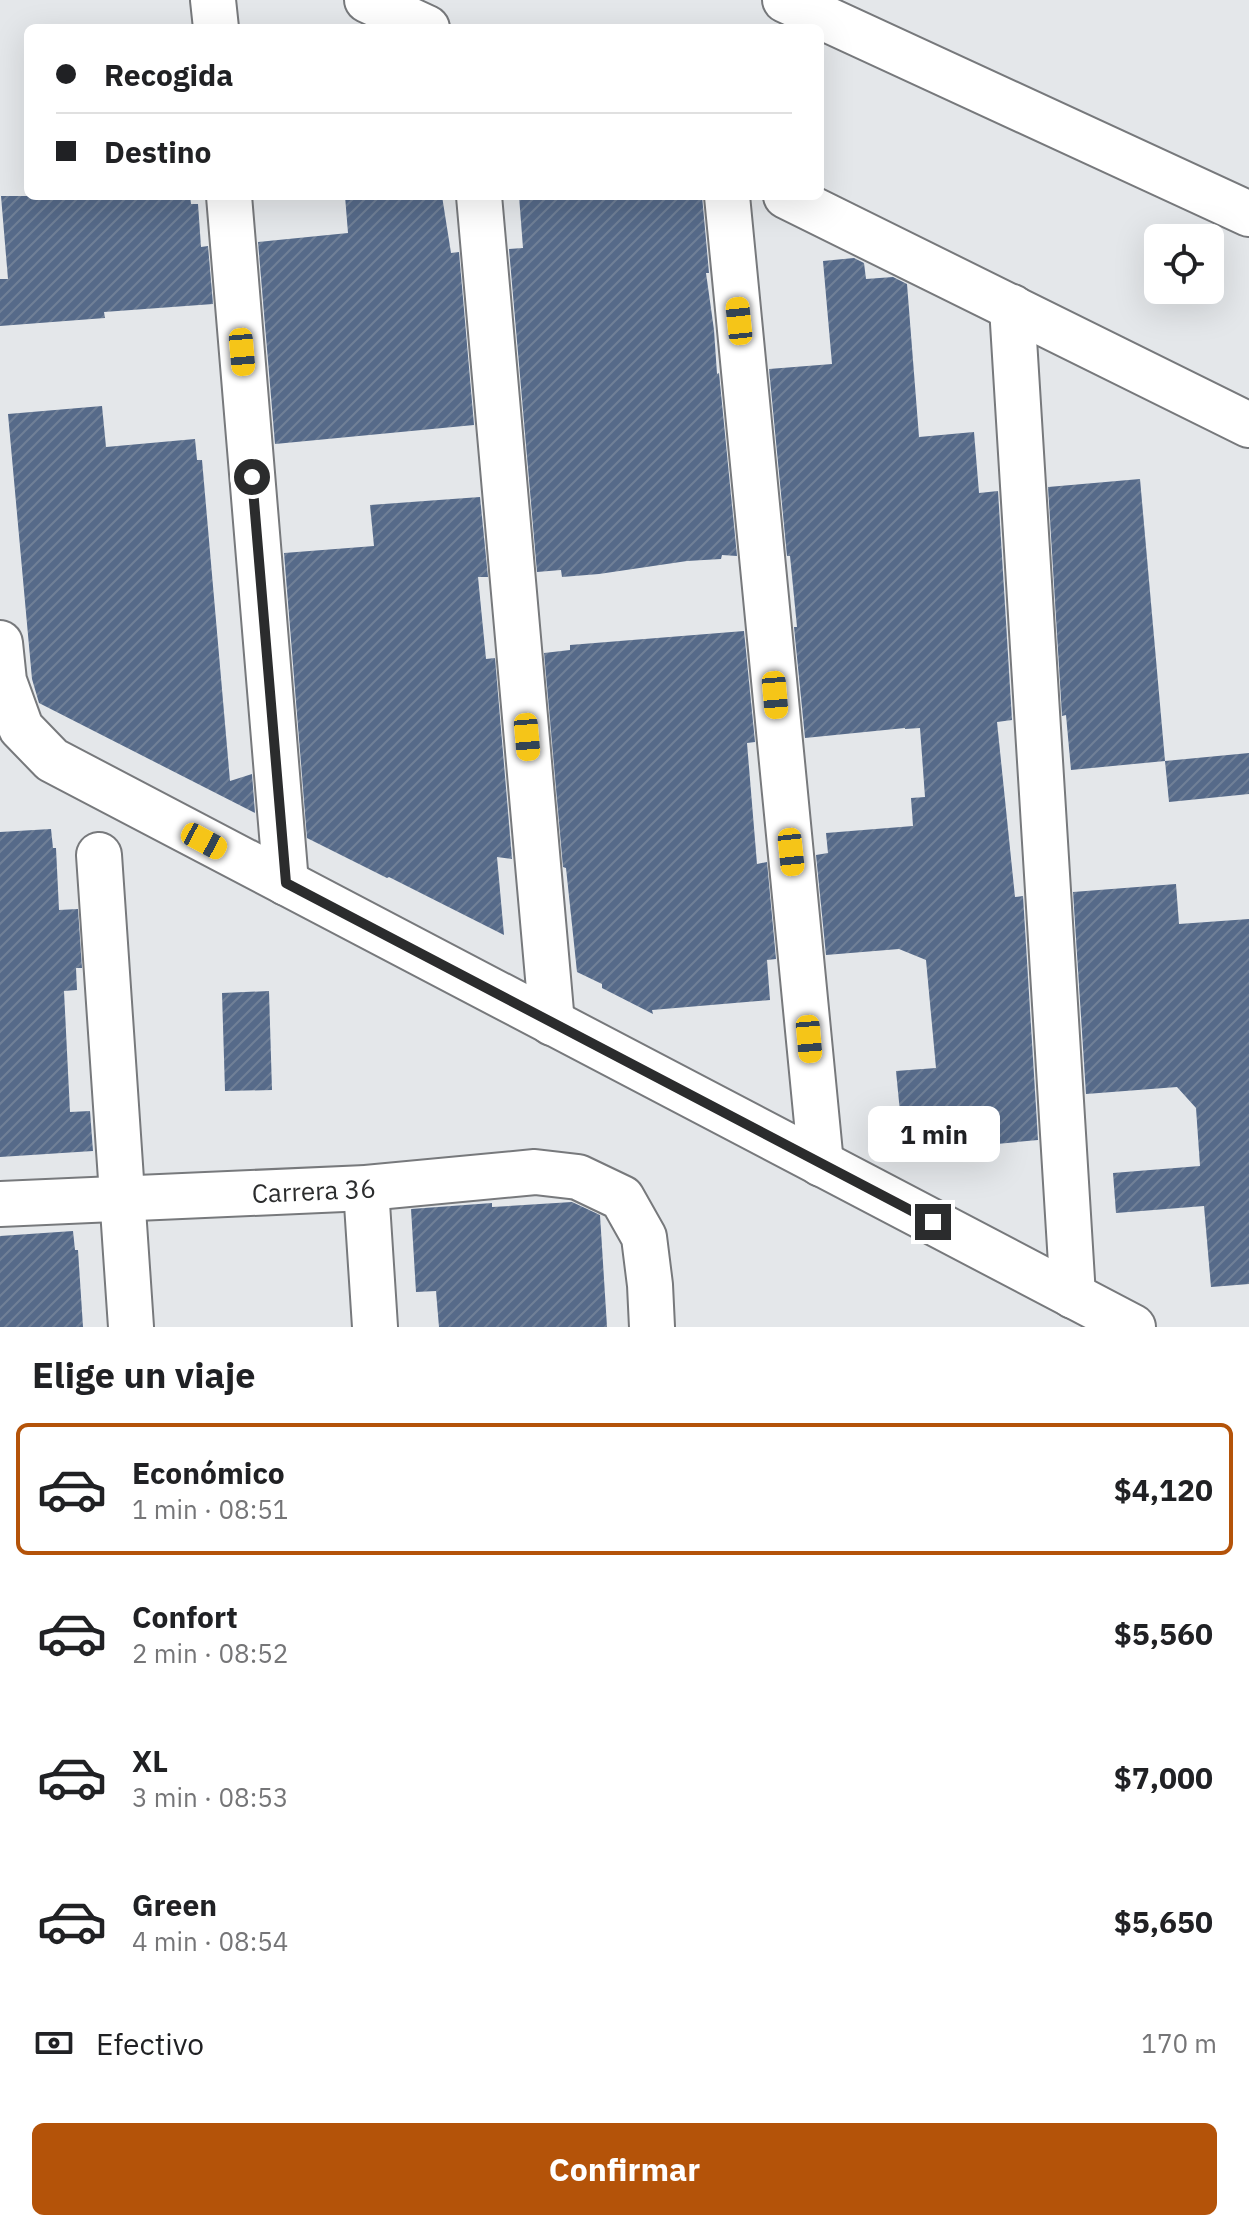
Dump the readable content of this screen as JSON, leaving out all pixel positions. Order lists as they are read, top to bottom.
{
  "streets": {
    "street": ["Carrera 36"]
  },
  "page": {
    "banner": ["Recogida", "Destino"],
    "bubble": "1 min",
    "heading": "Elige un viaje",
    "list": [
      {
        "name": "Económico",
        "note": "1 min · 08:51",
        "value": "$4,120"
      },
      {
        "name": "Confort",
        "note": "2 min · 08:52",
        "value": "$5,560"
      },
      {
        "name": "XL",
        "note": "3 min · 08:53",
        "value": "$7,000"
      },
      {
        "name": "Green",
        "note": "4 min · 08:54",
        "value": "$5,650"
      }
    ],
    "pay": ["Efectivo", "170 m"],
    "buttons": "Confirmar"
  }
}
